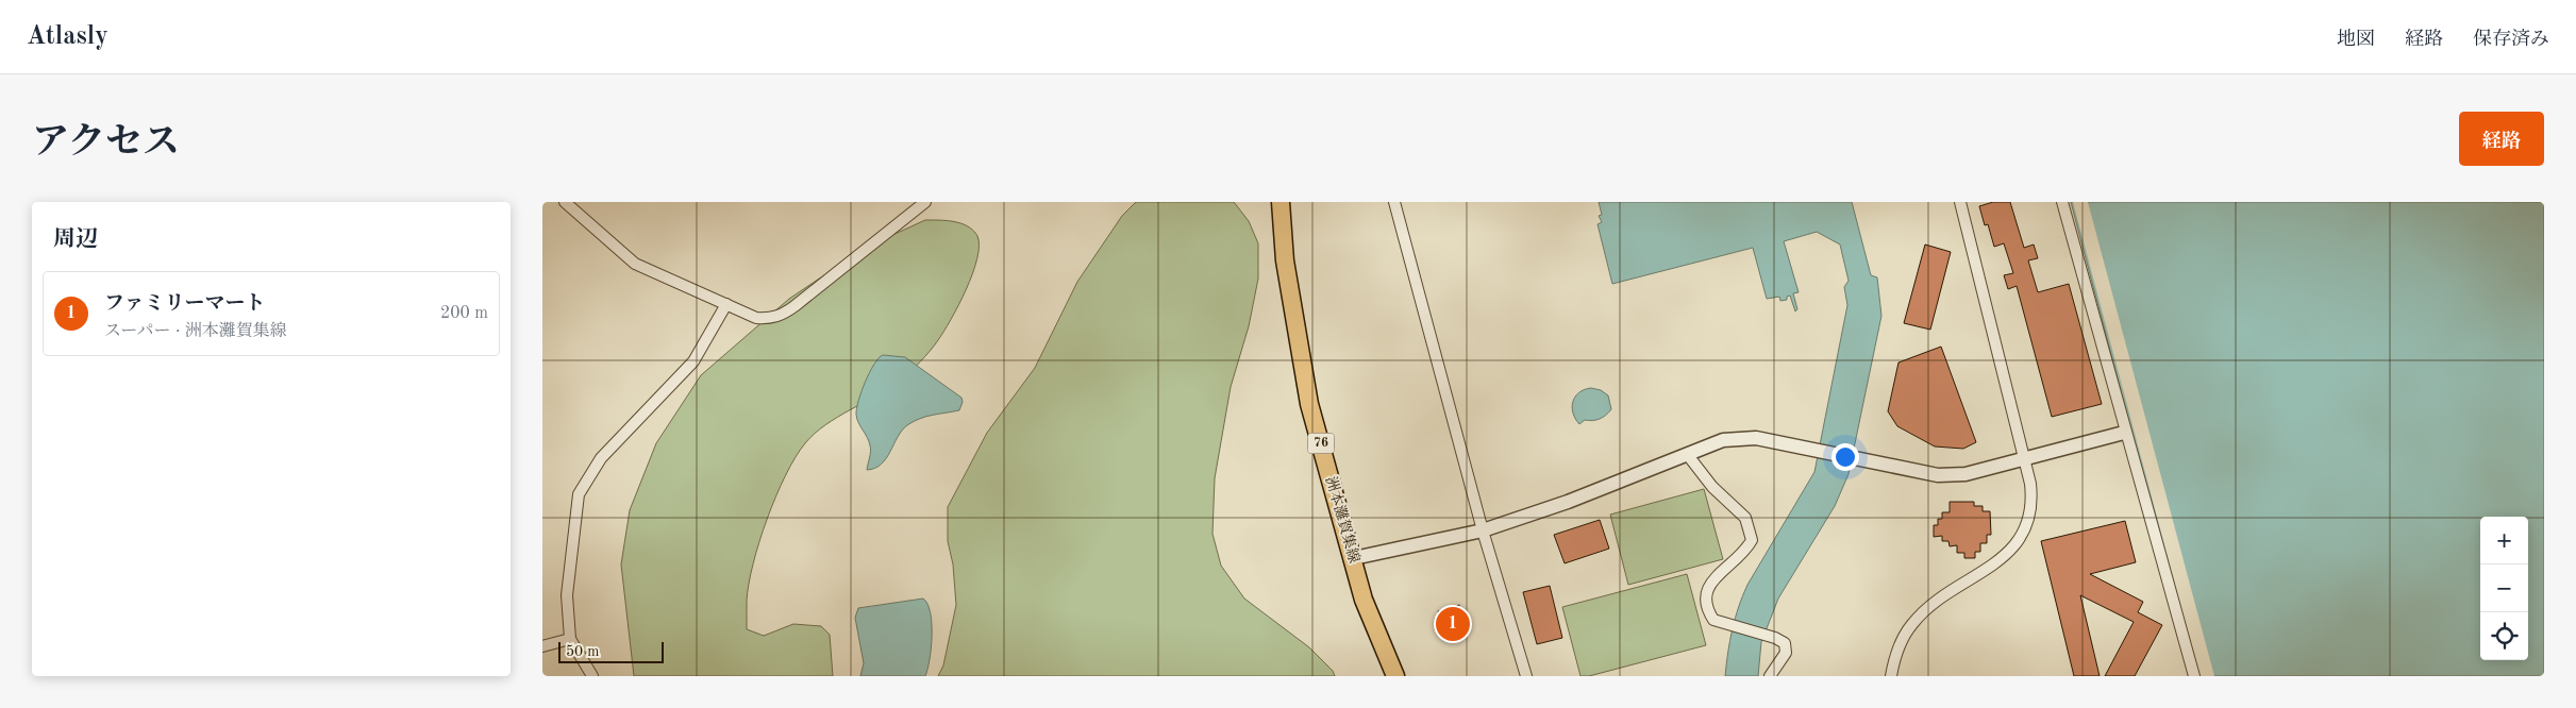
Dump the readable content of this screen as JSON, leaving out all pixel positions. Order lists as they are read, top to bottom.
{
  "streets": {
    "main road": ["76", "洲本灘賀集線"]
  },
  "scale_bar": "50 m",
  "page": {
    "header": "Atlasly",
    "nav": ["地図", "経路", "保存済み"],
    "title": "アクセス",
    "buttons": "経路",
    "heading": "周辺",
    "list": [
      {
        "mark": "1",
        "name": "ファミリーマート",
        "note": "スーパー · 洲本灘賀集線",
        "value": "200 m"
      }
    ],
    "map_buttons": ["+", "−"],
    "pins": "1",
    "scale": "50 m"
  }
}
